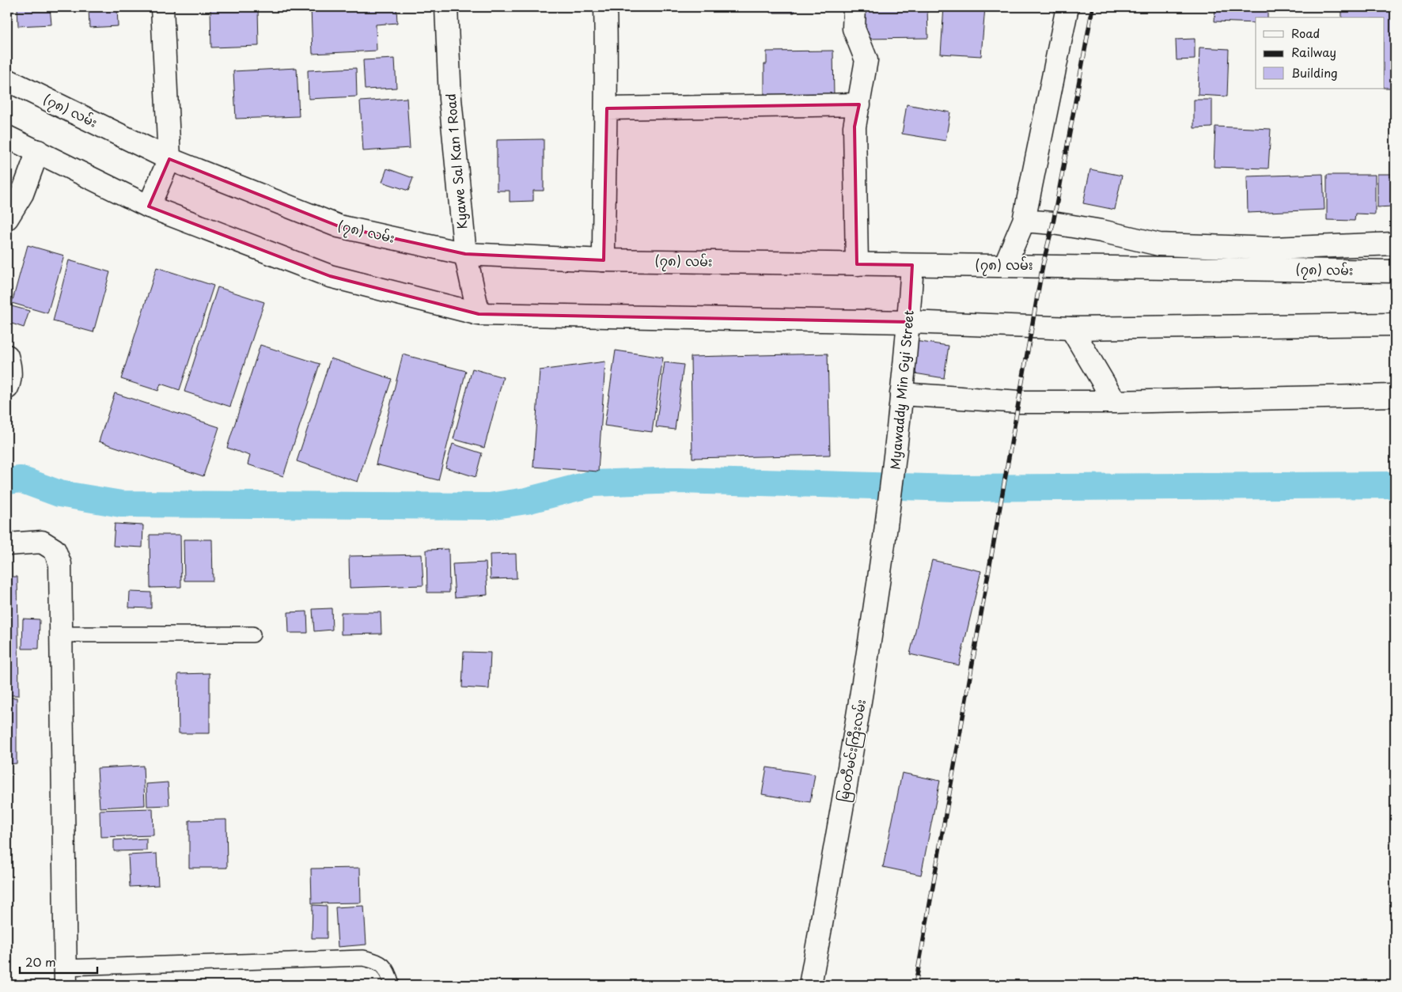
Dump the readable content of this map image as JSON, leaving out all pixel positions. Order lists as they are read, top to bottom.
{
  "streets": {
    "main road": [
      "(၇၈) လမ်း",
      "Kyawe Sal Kan 1 Road",
      "Myawaddy Min Gyi Street",
      "မြဝတီမင်းကြီးလမ်း"
    ]
  },
  "crossings": [
    ["(၇၈) လမ်း", "Kyawe Sal Kan 1 Road"],
    ["(၇၈) လမ်း", "Myawaddy Min Gyi Street"],
    ["Myawaddy Min Gyi Street", "မြဝတီမင်းကြီးလမ်း"]
  ],
  "legend": ["Road", "Railway", "Building"],
  "scale_bar": "20 m"
}
